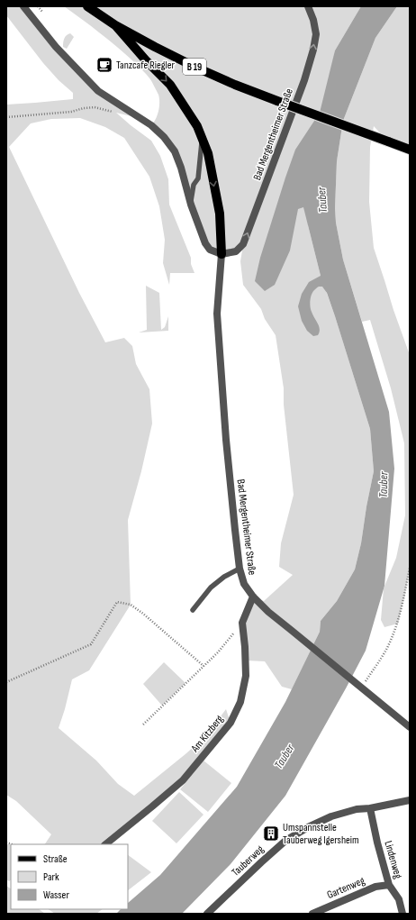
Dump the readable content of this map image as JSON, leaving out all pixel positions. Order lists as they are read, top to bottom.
{
  "streets": {
    "main road": ["B 19"],
    "street": [
      "Bad Mergentheimer Straße",
      "Am Kitzberg",
      "Lindenweg",
      "Tauberweg",
      "Gartenweg"
    ]
  },
  "crossings": [
    ["Bad Mergentheimer Straße", "Am Kitzberg"],
    ["Lindenweg", "Tauberweg"],
    ["Lindenweg", "Gartenweg"]
  ],
  "water": ["Tauber"],
  "places": {
    "cafe": ["Tanzcafe Riegler"],
    "building": ["Umspannstelle Tauberweg Igersheim"]
  },
  "legend": ["Straße", "Park", "Wasser"]
}
